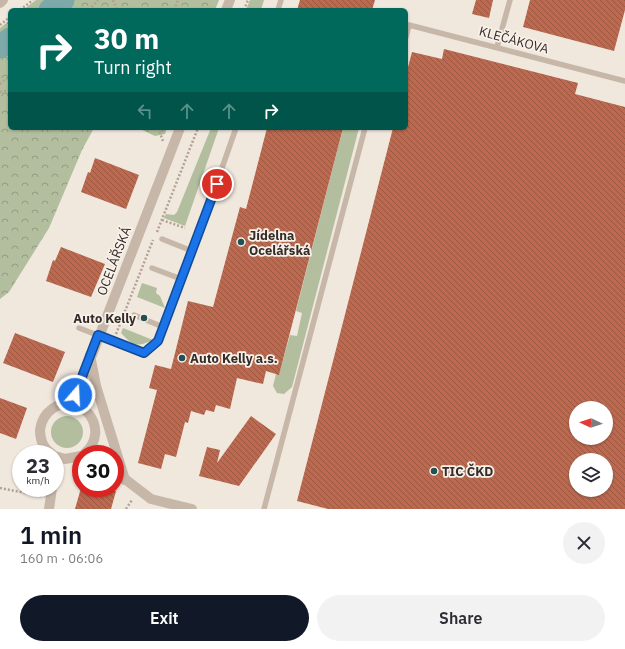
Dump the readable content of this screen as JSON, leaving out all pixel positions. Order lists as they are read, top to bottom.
{
  "streets": {
    "street": ["OCELÁŘSKÁ"],
    "lane": ["KLEČÁKOVA"]
  },
  "places": [
    "Jídelna Ocelářská",
    "Auto Kelly",
    "Auto Kelly a.s.",
    "TIC ČKD"
  ],
  "north": "left",
  "page": {
    "turn": ["30 m", "Turn right"],
    "speed": "23 km/h",
    "limit": "30",
    "heading": ["1 min", "160 m · 06:06"],
    "buttons": ["Exit", "Share"]
  }
}
